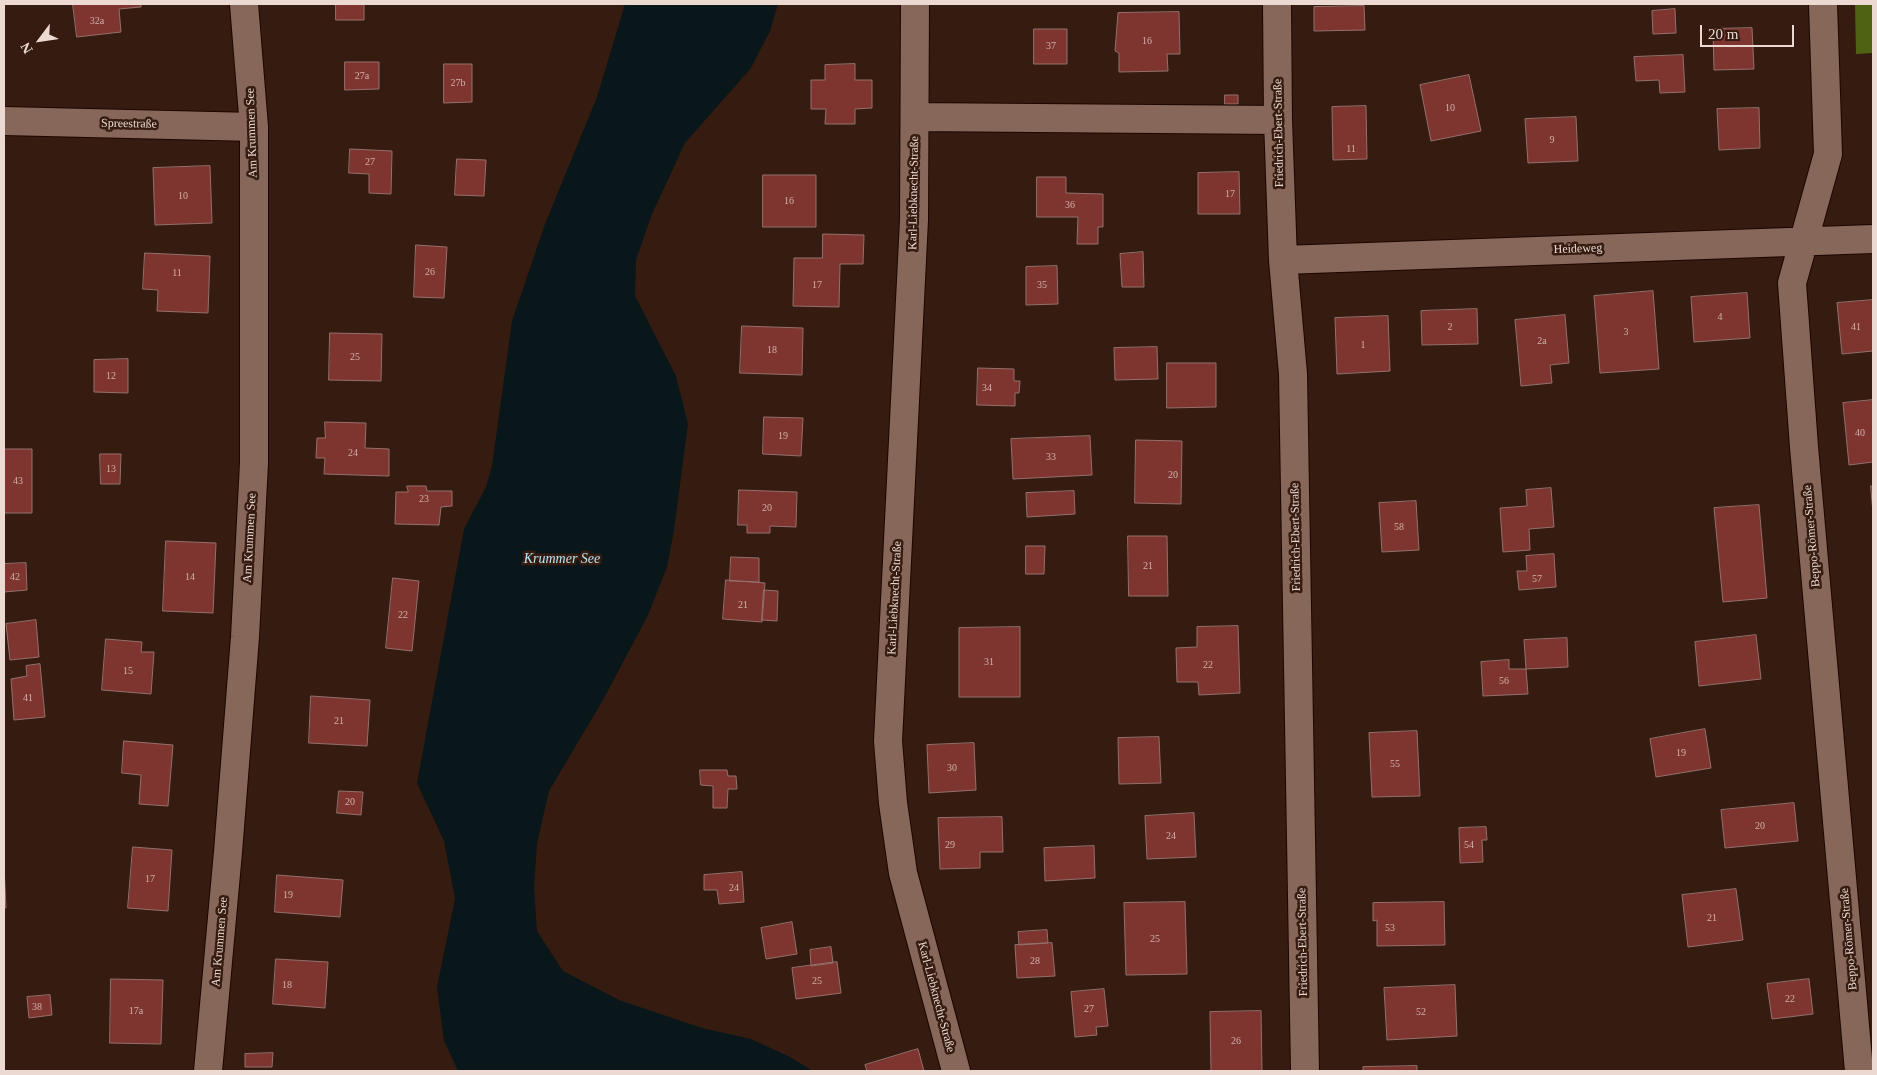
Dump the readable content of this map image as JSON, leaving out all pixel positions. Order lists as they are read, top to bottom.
{
  "streets": {
    "street": [
      "Spreestraße",
      "Am Krummen See",
      "Friedrich-Ebert-Straße",
      "Karl-Liebknecht-Straße",
      "Heideweg",
      "Beppo-Römer-Straße"
    ]
  },
  "crossings": [
    ["Spreestraße", "Am Krummen See"],
    ["Friedrich-Ebert-Straße", "Heideweg"],
    ["Heideweg", "Beppo-Römer-Straße"]
  ],
  "water": ["Krummer See"],
  "house_numbers": [
    "32a",
    "16",
    "37",
    "27a",
    "27b",
    "10",
    "9",
    "11",
    "27",
    "17",
    "10",
    "16",
    "36",
    "26",
    "11",
    "17",
    "35",
    "4",
    "2",
    "41",
    "3",
    "2a",
    "1",
    "18",
    "25",
    "12",
    "34",
    "40",
    "19",
    "24",
    "33",
    "13",
    "20",
    "43",
    "23",
    "20",
    "58",
    "21",
    "42",
    "14",
    "57",
    "21",
    "22",
    "31",
    "22",
    "15",
    "56",
    "41",
    "21",
    "19",
    "55",
    "30",
    "20",
    "20",
    "24",
    "29",
    "54",
    "17",
    "24",
    "19",
    "21",
    "53",
    "25",
    "28",
    "25",
    "18",
    "22",
    "38",
    "27",
    "17a",
    "52",
    "26"
  ],
  "scale_bar": "20 m",
  "north": "bottom left"
}
